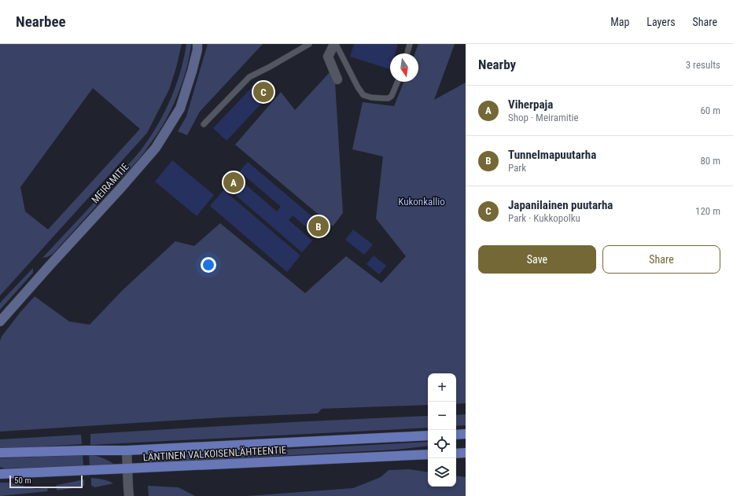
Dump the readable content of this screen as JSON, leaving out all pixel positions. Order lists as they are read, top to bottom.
{
  "streets": {
    "main road": ["MEIRAMITIE", "LÄNTINEN VALKOISENLÄHTEENTIE"]
  },
  "parks": ["Kukonkallio"],
  "scale_bar": "50 m",
  "north": "bottom",
  "page": {
    "header": "Nearbee",
    "nav": ["Map", "Layers", "Share"],
    "heading": ["Nearby", "3 results"],
    "pins": ["C", "A", "B"],
    "list": [
      {
        "mark": "A",
        "name": "Viherpaja",
        "note": "Shop · Meiramitie",
        "value": "60 m"
      },
      {
        "mark": "B",
        "name": "Tunnelmapuutarha",
        "note": "Park",
        "value": "80 m"
      },
      {
        "mark": "C",
        "name": "Japanilainen puutarha",
        "note": "Park · Kukkopolku",
        "value": "120 m"
      }
    ],
    "buttons": ["Save", "Share"],
    "map_buttons": ["+", "−"],
    "scale": "50 m"
  }
}
